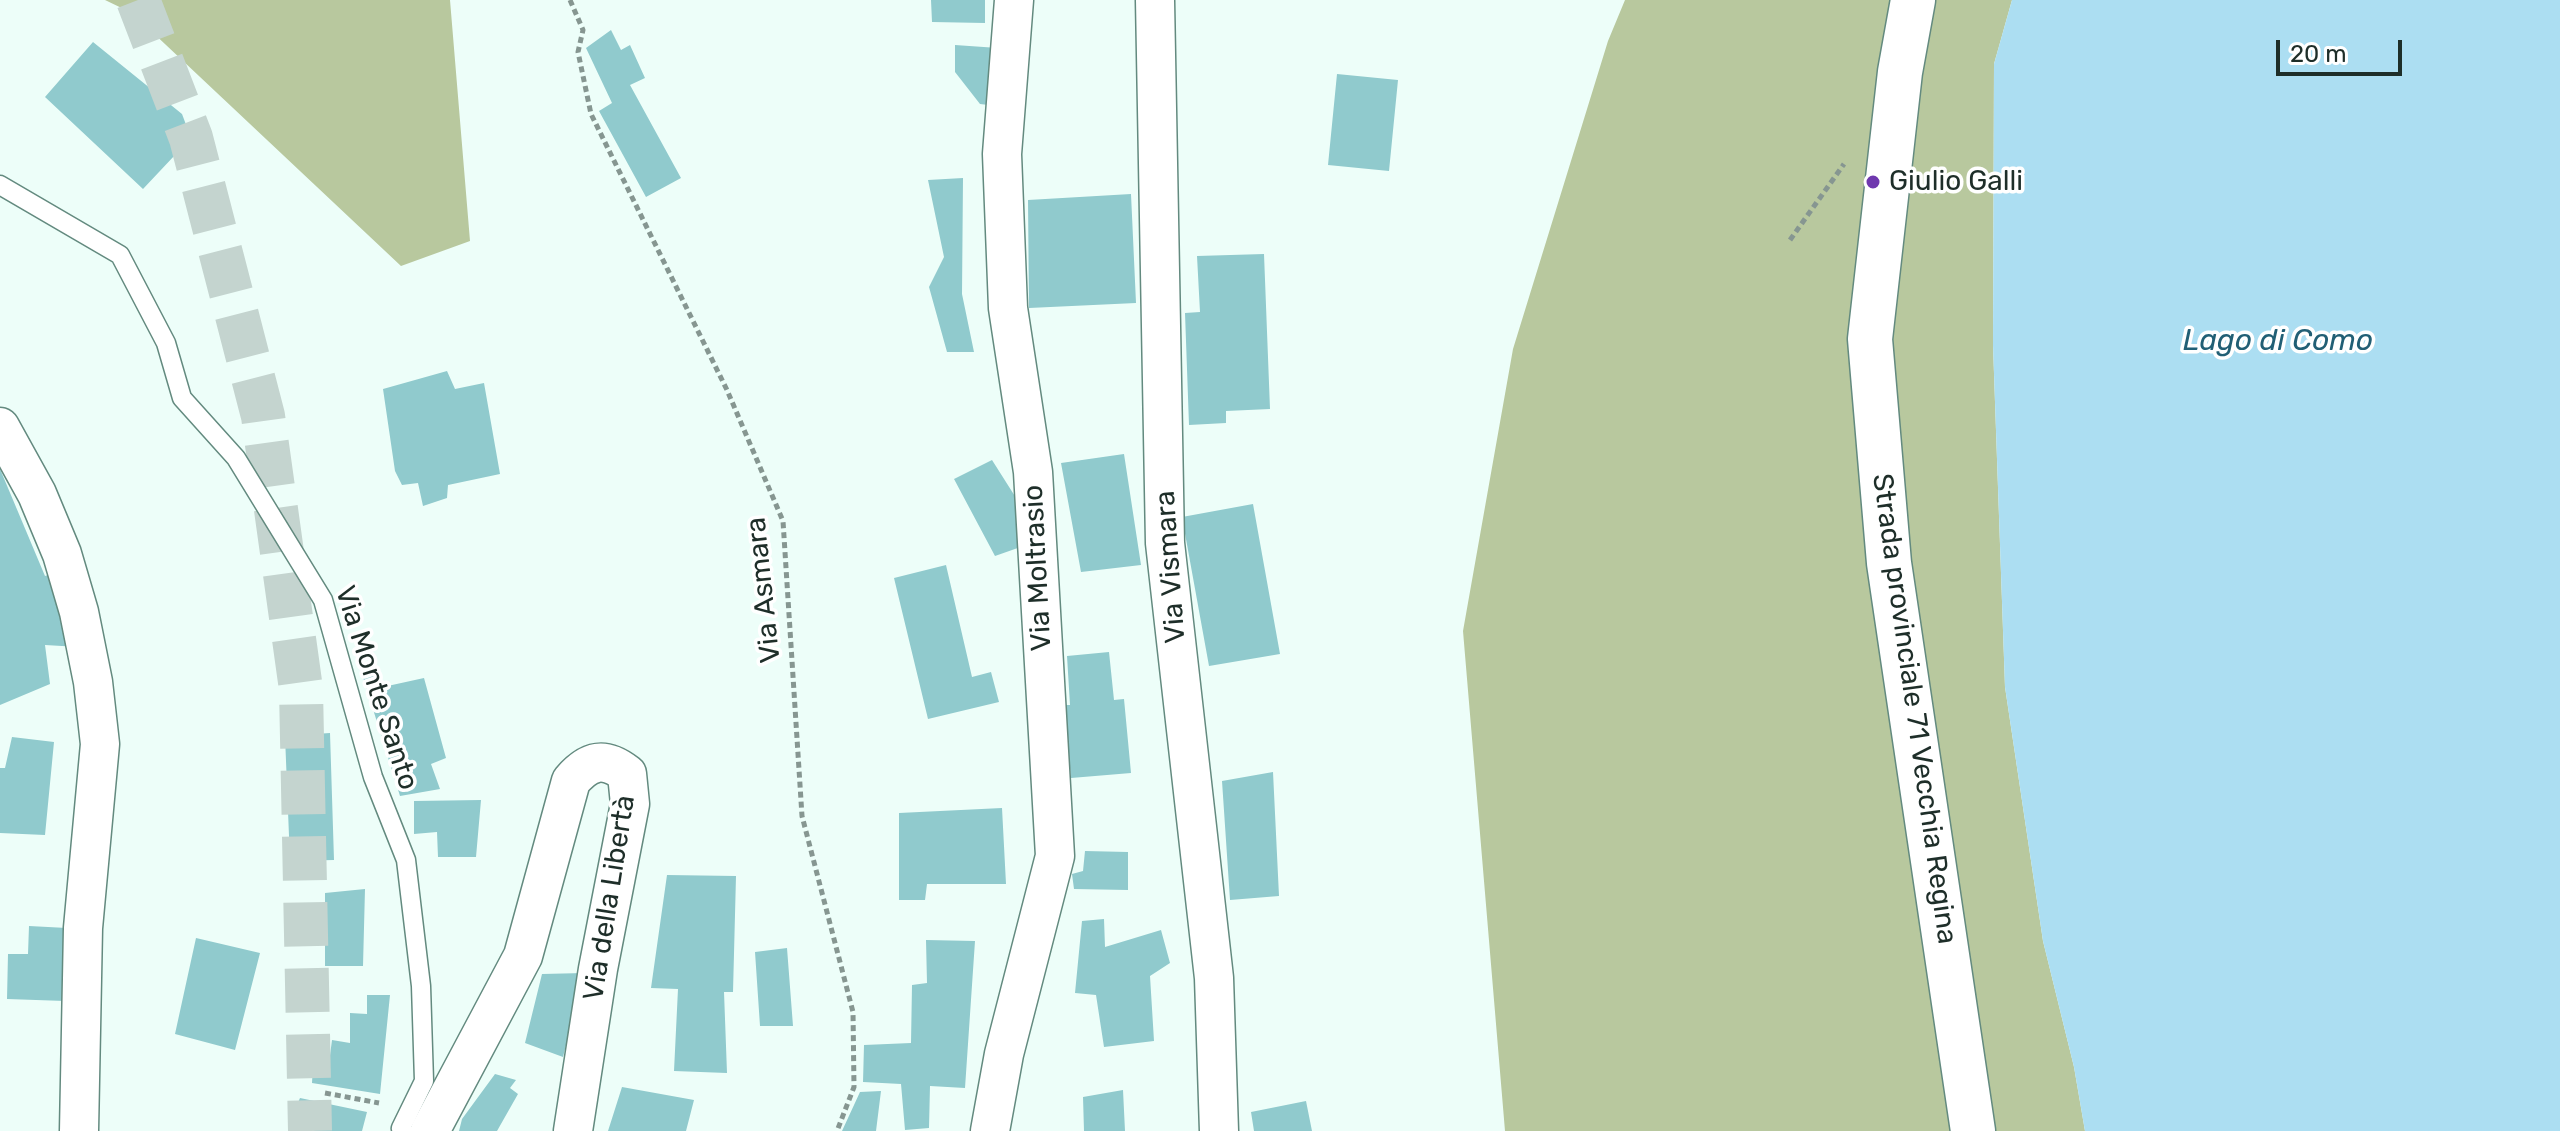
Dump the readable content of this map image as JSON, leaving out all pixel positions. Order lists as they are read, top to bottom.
{
  "streets": {
    "street": [
      "Via Vismara",
      "Via Moltrasio",
      "Strada provinciale 71 Vecchia Regina",
      "Via della Libertà"
    ],
    "lane": ["Via Monte Santo"],
    "path": ["Via Asmara"]
  },
  "water": ["Lago di Como"],
  "places": ["Giulio Galli"],
  "scale_bar": "20 m"
}
